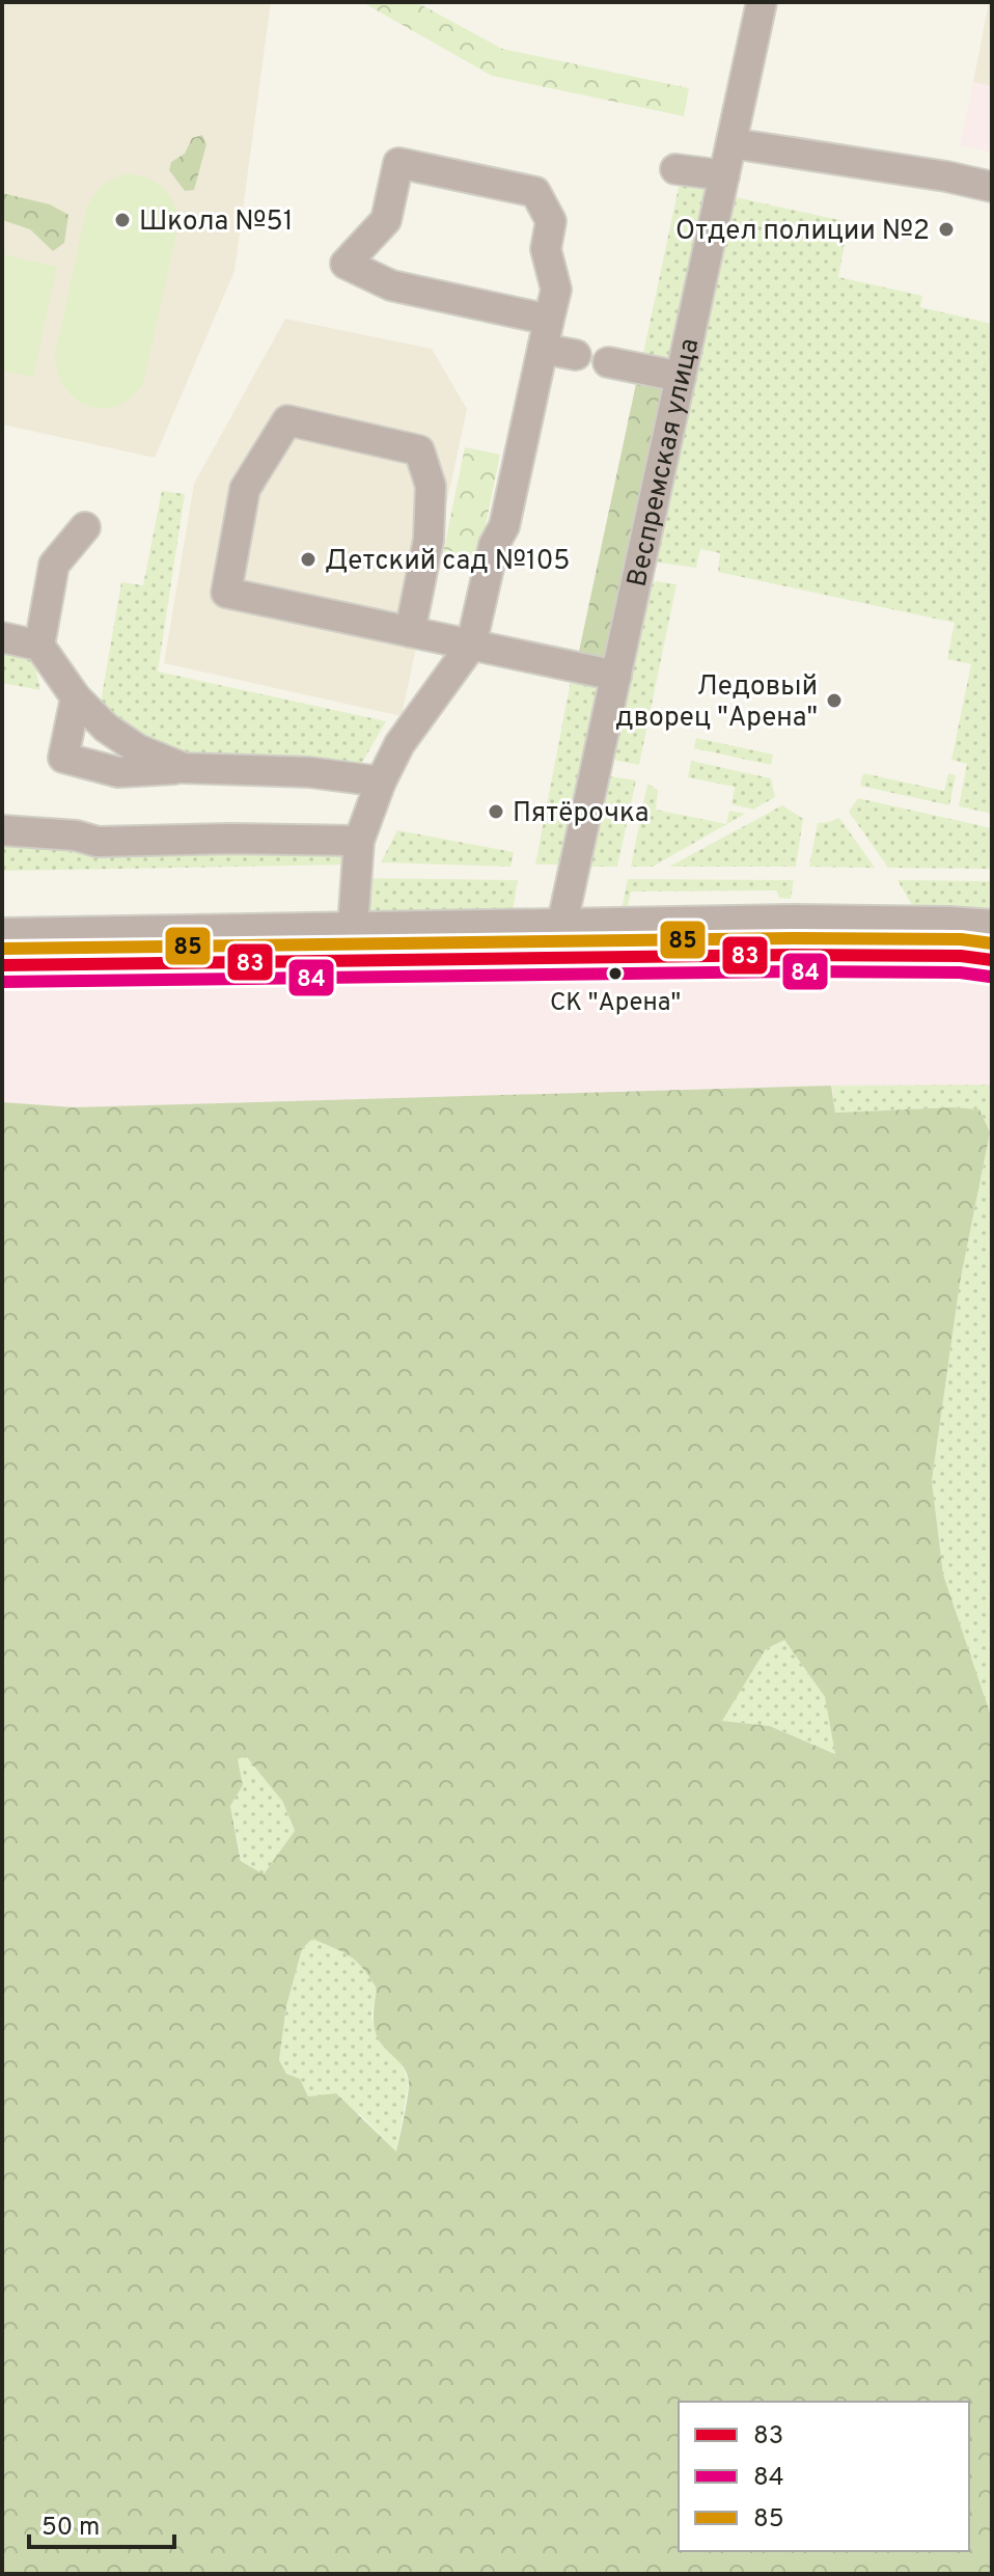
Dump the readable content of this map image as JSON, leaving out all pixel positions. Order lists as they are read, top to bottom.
{
  "streets": {
    "street": ["Веспремская улица"]
  },
  "places": [
    "Школа №51",
    "Отдел полиции №2",
    "Детский сад №105",
    "Ледовый дворец \"Арена\"",
    "Пятёрочка",
    "СК \"Арена\""
  ],
  "lines": ["transit line 85", "transit line 83", "transit line 84"],
  "legend": ["83", "84", "85"],
  "scale_bar": "50 m"
}
